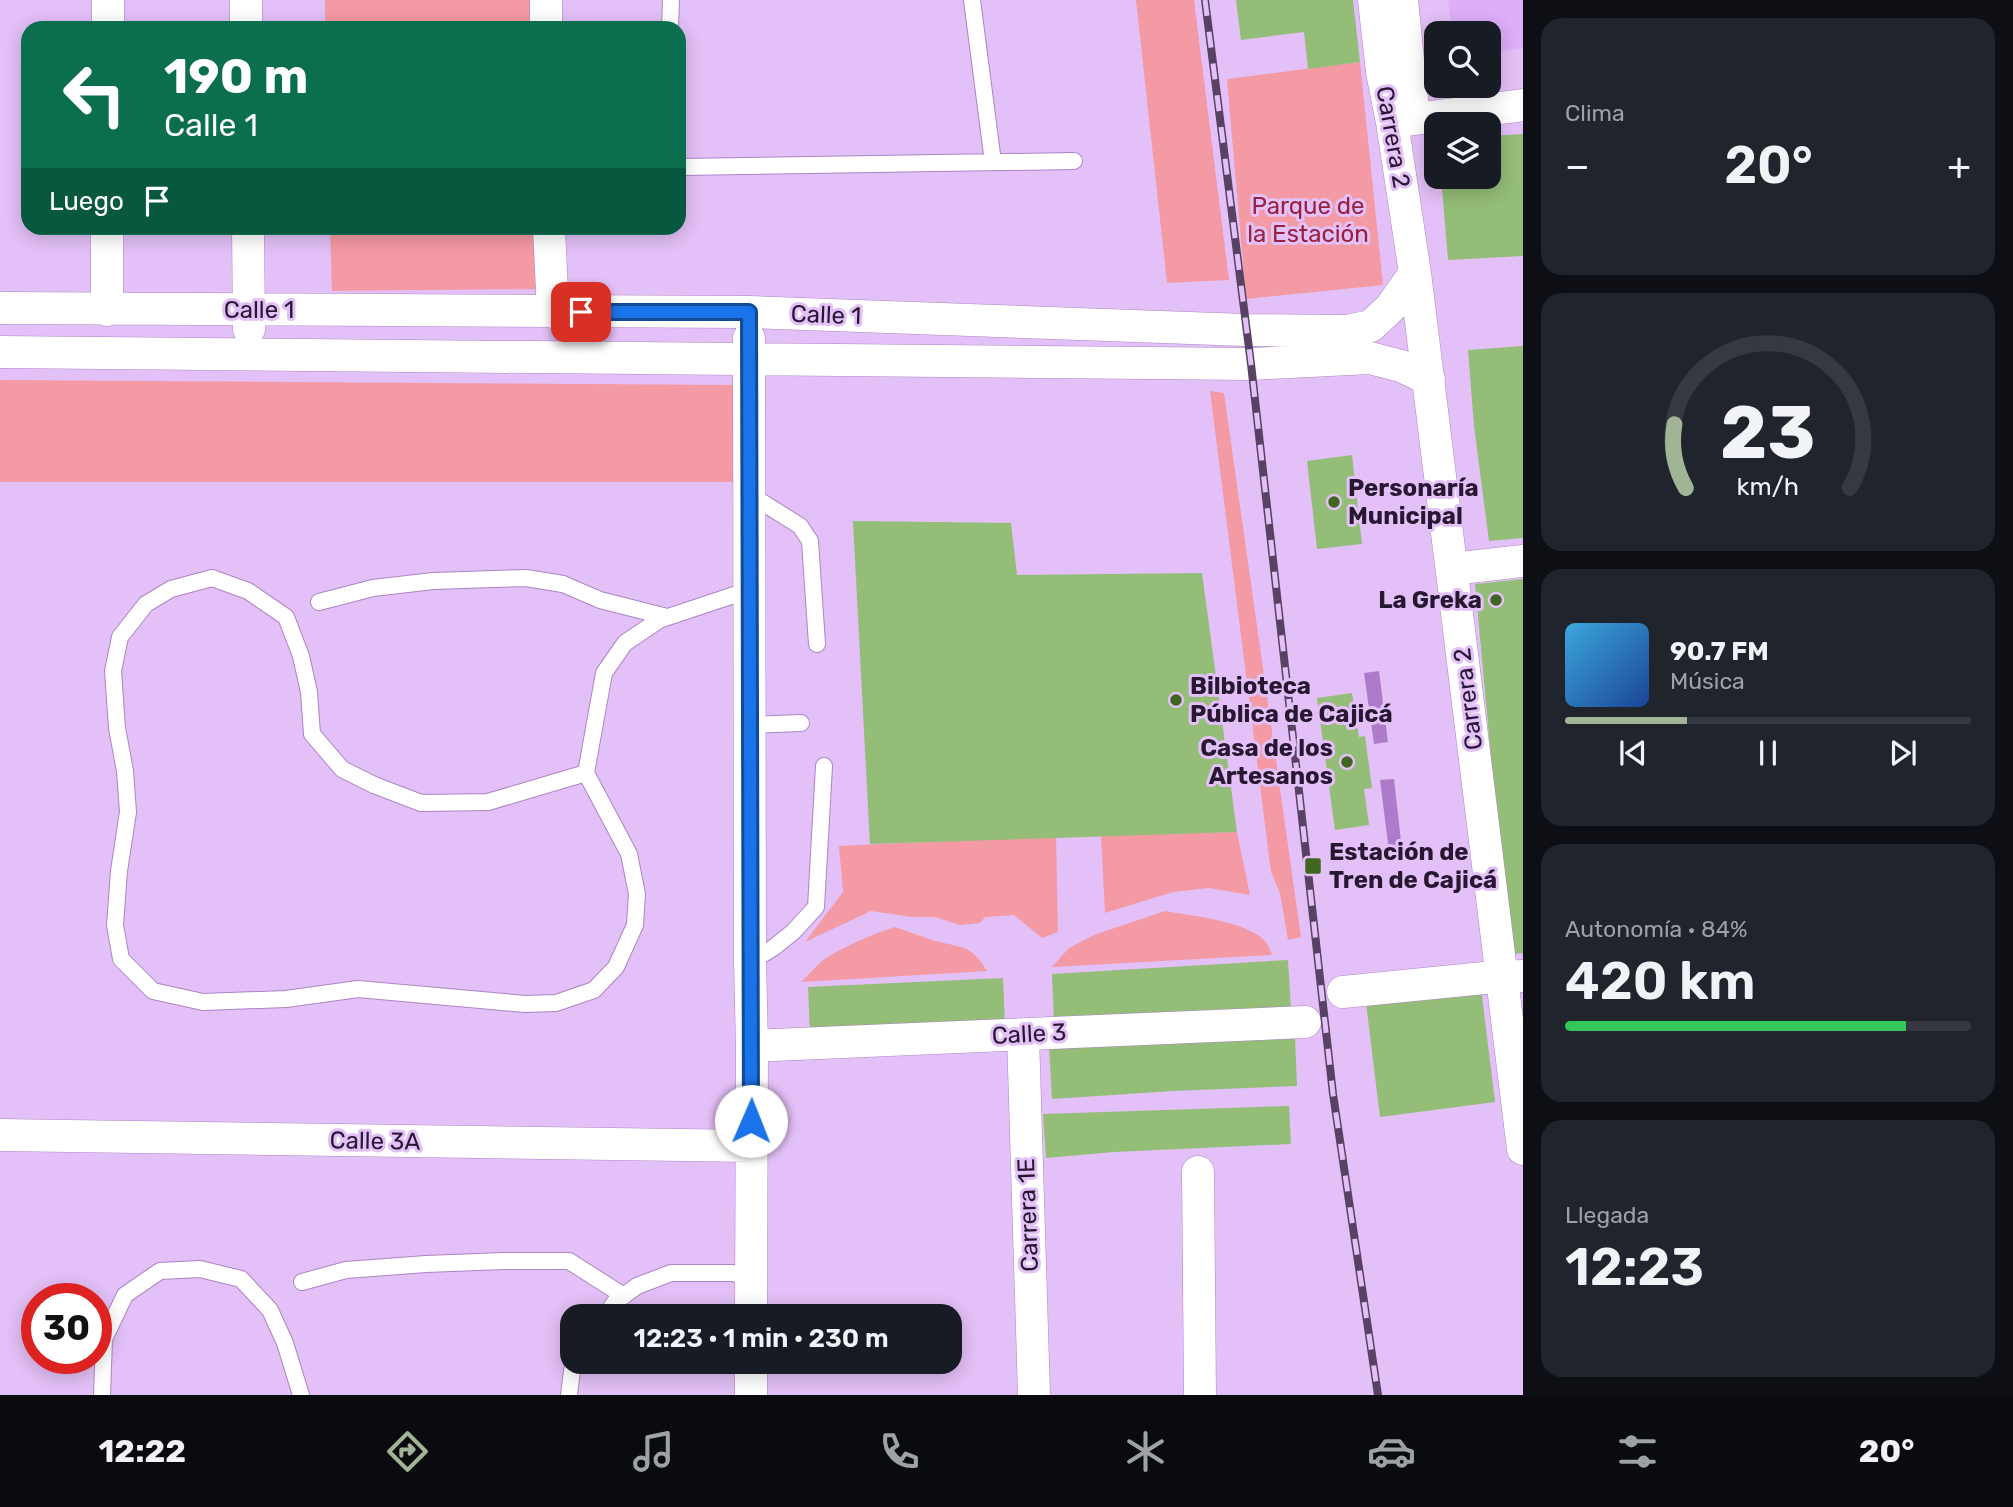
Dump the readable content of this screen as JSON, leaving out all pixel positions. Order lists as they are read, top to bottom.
{
  "streets": {
    "street": [
      "Carrera 2",
      "Calle 1",
      "Calle 3",
      "Calle 3A",
      "Carrera 1E"
    ]
  },
  "crossings": [
    ["Carrera 2", "Calle 1"],
    ["Calle 3", "Carrera 1E"]
  ],
  "parks": ["Parque de la Estación"],
  "places": {
    "other": [
      "Personaría Municipal",
      "La Greka",
      "Bilbioteca Pública de Cajicá",
      "Casa de los Artesanos"
    ],
    "transit": ["Estación de Tren de Cajicá"]
  },
  "page": {
    "tile": [
      "Clima",
      ["Autonomía · 84%", "420 km"],
      ["Llegada", "12:23"]
    ],
    "turn": ["190 m", "Calle 1"],
    "heat": ["−", "20°", "+"],
    "then": "Luego",
    "song": ["90.7 FM", "Música"],
    "limit": "30",
    "trip": "12:23 · 1 min · 230 m",
    "tabs": ["12:22", "20°"],
    "gauge": ["23", "km/h"]
  }
}
